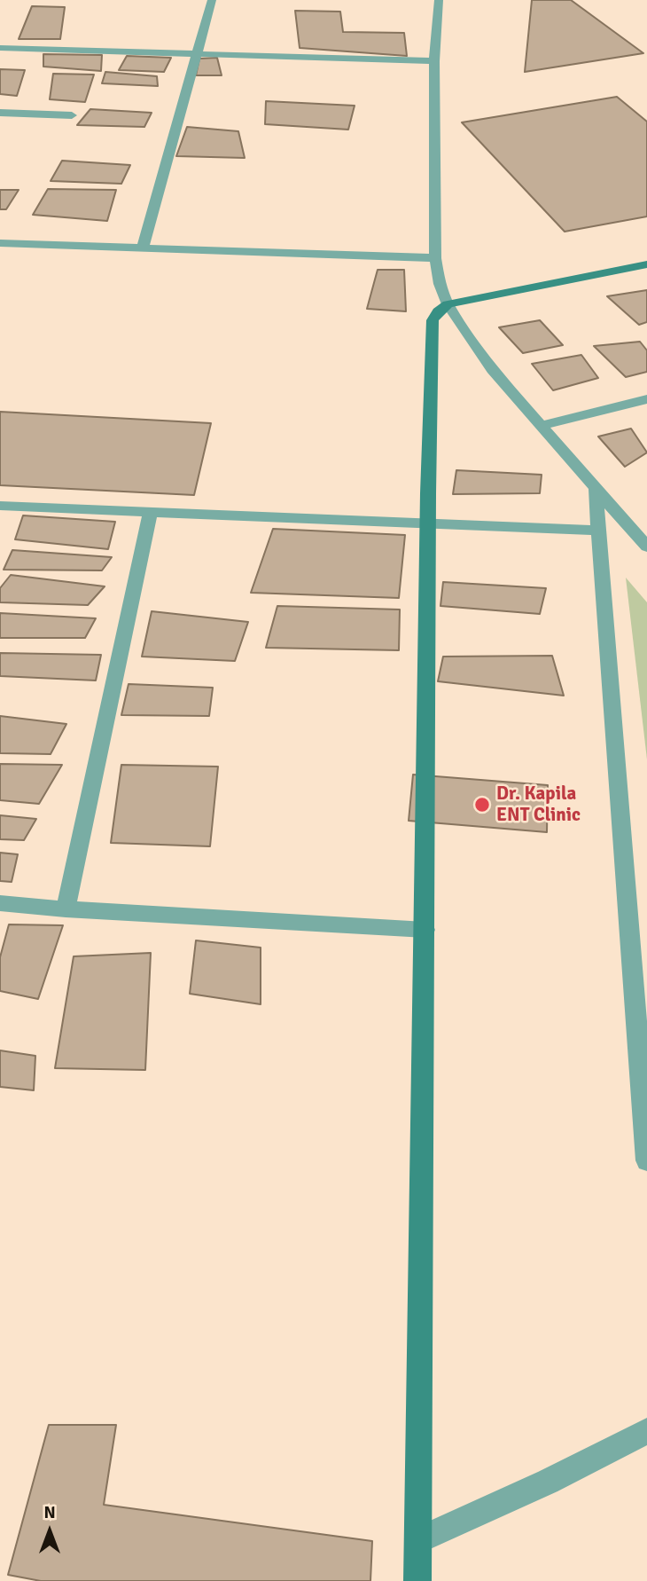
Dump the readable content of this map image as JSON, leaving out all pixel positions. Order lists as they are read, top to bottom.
{
  "places": ["Dr. Kapila ENT Clinic"],
  "north": "top"
}
